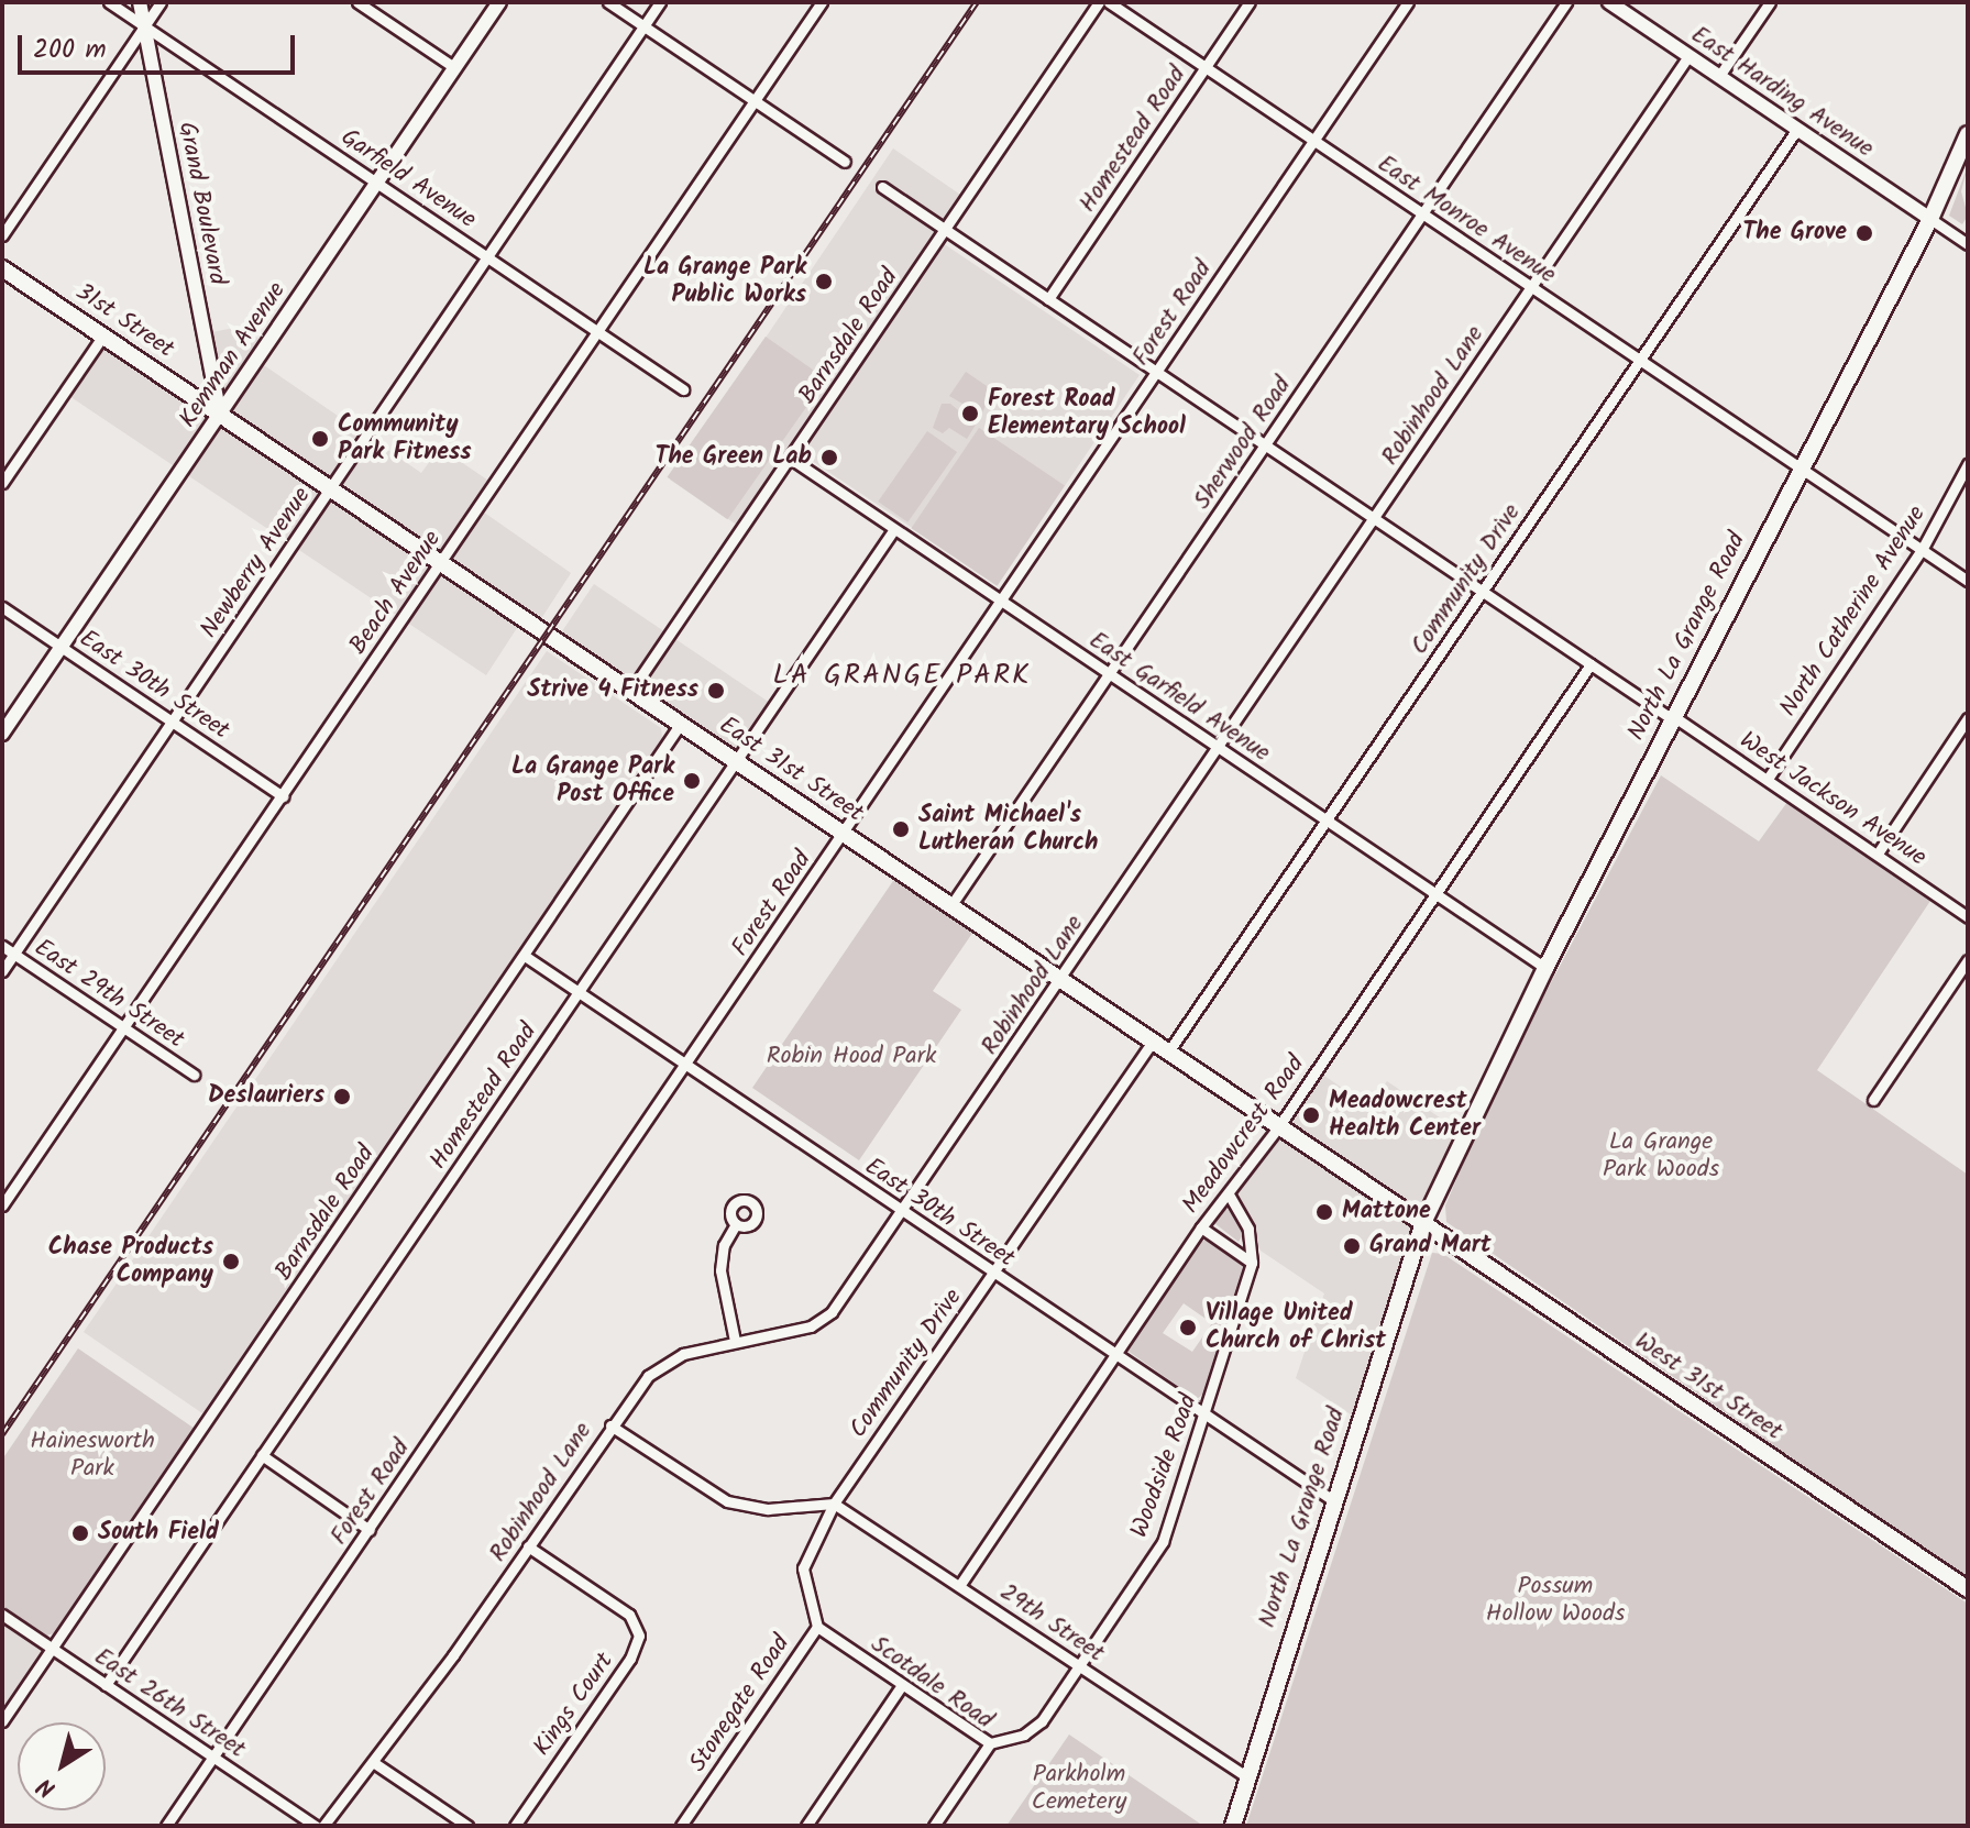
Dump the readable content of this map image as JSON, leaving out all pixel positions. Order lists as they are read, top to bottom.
{
  "streets": {
    "main road": [
      "31st Street",
      "North La Grange Road",
      "East 31st Street",
      "West 31st Street"
    ],
    "street": [
      "East Harding Avenue",
      "Homestead Road",
      "Garfield Avenue",
      "Grand Boulevard",
      "East Monroe Avenue",
      "Forest Road",
      "Barnsdale Road",
      "Kemman Avenue",
      "Robinhood Lane",
      "Sherwood Road",
      "Newberry Avenue",
      "Community Drive",
      "Beach Avenue",
      "North Catherine Avenue",
      "East 30th Street",
      "East Garfield Avenue",
      "West Jackson Avenue",
      "East 29th Street",
      "Meadowcrest Road",
      "Woodside Road",
      "29th Street",
      "Scotdale Road",
      "East 26th Street",
      "Stonegate Road",
      "Kings Court"
    ]
  },
  "crossings": [
    ["East Harding Avenue", "Robinhood Lane"],
    ["East Harding Avenue", "Community Drive"],
    ["East Harding Avenue", "North La Grange Road"],
    ["Homestead Road", "East Monroe Avenue"],
    ["Homestead Road", "East 30th Street"],
    ["Homestead Road", "East Garfield Avenue"],
    ["Homestead Road", "East 31st Street"],
    ["Homestead Road", "West Jackson Avenue"],
    ["Homestead Road", "East 26th Street"],
    ["Garfield Avenue", "Grand Boulevard"],
    ["Garfield Avenue", "Kemman Avenue"],
    ["Garfield Avenue", "Newberry Avenue"],
    ["Garfield Avenue", "Beach Avenue"],
    ["Grand Boulevard", "31st Street"],
    ["Grand Boulevard", "Kemman Avenue"],
    ["Grand Boulevard", "East 31st Street"],
    ["East Monroe Avenue", "Forest Road"],
    ["East Monroe Avenue", "Robinhood Lane"],
    ["East Monroe Avenue", "Sherwood Road"],
    ["East Monroe Avenue", "Community Drive"],
    ["East Monroe Avenue", "North Catherine Avenue"],
    ["East Monroe Avenue", "North La Grange Road"],
    ["Forest Road", "East 30th Street"],
    ["Forest Road", "East Garfield Avenue"],
    ["Forest Road", "East 31st Street"],
    ["Forest Road", "West Jackson Avenue"],
    ["Forest Road", "East 26th Street"],
    ["31st Street", "Kemman Avenue"],
    ["31st Street", "East 31st Street"],
    ["Barnsdale Road", "East 30th Street"],
    ["Barnsdale Road", "East Garfield Avenue"],
    ["Barnsdale Road", "East 31st Street"],
    ["Barnsdale Road", "West Jackson Avenue"],
    ["Barnsdale Road", "East 26th Street"],
    ["Kemman Avenue", "East 30th Street"],
    ["Kemman Avenue", "East 31st Street"],
    ["Robinhood Lane", "East 30th Street"],
    ["Robinhood Lane", "East Garfield Avenue"],
    ["Robinhood Lane", "East 31st Street"],
    ["Robinhood Lane", "West Jackson Avenue"],
    ["Robinhood Lane", "Kings Court"],
    ["Sherwood Road", "East Garfield Avenue"],
    ["Sherwood Road", "East 31st Street"],
    ["Sherwood Road", "West Jackson Avenue"],
    ["Newberry Avenue", "East 30th Street"],
    ["Newberry Avenue", "East 31st Street"],
    ["Newberry Avenue", "East 29th Street"],
    ["Community Drive", "East 30th Street"],
    ["Community Drive", "East Garfield Avenue"],
    ["Community Drive", "East 31st Street"],
    ["Community Drive", "West Jackson Avenue"],
    ["Community Drive", "29th Street"],
    ["Community Drive", "Stonegate Road"],
    ["Beach Avenue", "East 30th Street"],
    ["Beach Avenue", "East 31st Street"],
    ["Beach Avenue", "East 29th Street"],
    ["North Catherine Avenue", "West Jackson Avenue"],
    ["North La Grange Road", "East 30th Street"],
    ["North La Grange Road", "East Garfield Avenue"],
    ["North La Grange Road", "East 31st Street"],
    ["North La Grange Road", "West Jackson Avenue"],
    ["North La Grange Road", "West 31st Street"],
    ["North La Grange Road", "29th Street"],
    ["East 30th Street", "Meadowcrest Road"],
    ["East 30th Street", "Woodside Road"],
    ["East Garfield Avenue", "Meadowcrest Road"],
    ["East 31st Street", "Meadowcrest Road"],
    ["East 31st Street", "West 31st Street"],
    ["West Jackson Avenue", "Meadowcrest Road"],
    ["Meadowcrest Road", "Woodside Road"],
    ["Meadowcrest Road", "29th Street"],
    ["Woodside Road", "29th Street"],
    ["Woodside Road", "Scotdale Road"],
    ["29th Street", "Stonegate Road"],
    ["Scotdale Road", "Stonegate Road"]
  ],
  "districts": ["LA GRANGE PARK"],
  "parks": [
    "Robin Hood Park",
    "La Grange Park Woods",
    "Hainesworth Park",
    "Possum Hollow Woods",
    "Parkholm Cemetery"
  ],
  "places": [
    "The Grove",
    "La Grange Park Public Works",
    "Forest Road Elementary School",
    "Community Park Fitness",
    "The Green Lab",
    "Strive 4 Fitness",
    "La Grange Park Post Office",
    "Saint Michael's Lutheran Church",
    "Deslauriers",
    "Meadowcrest Health Center",
    "Mattone",
    "Grand Mart",
    "Chase Products Company",
    "Village United Church of Christ",
    "South Field"
  ],
  "scale_bar": "200 m",
  "north": "bottom left"
}
